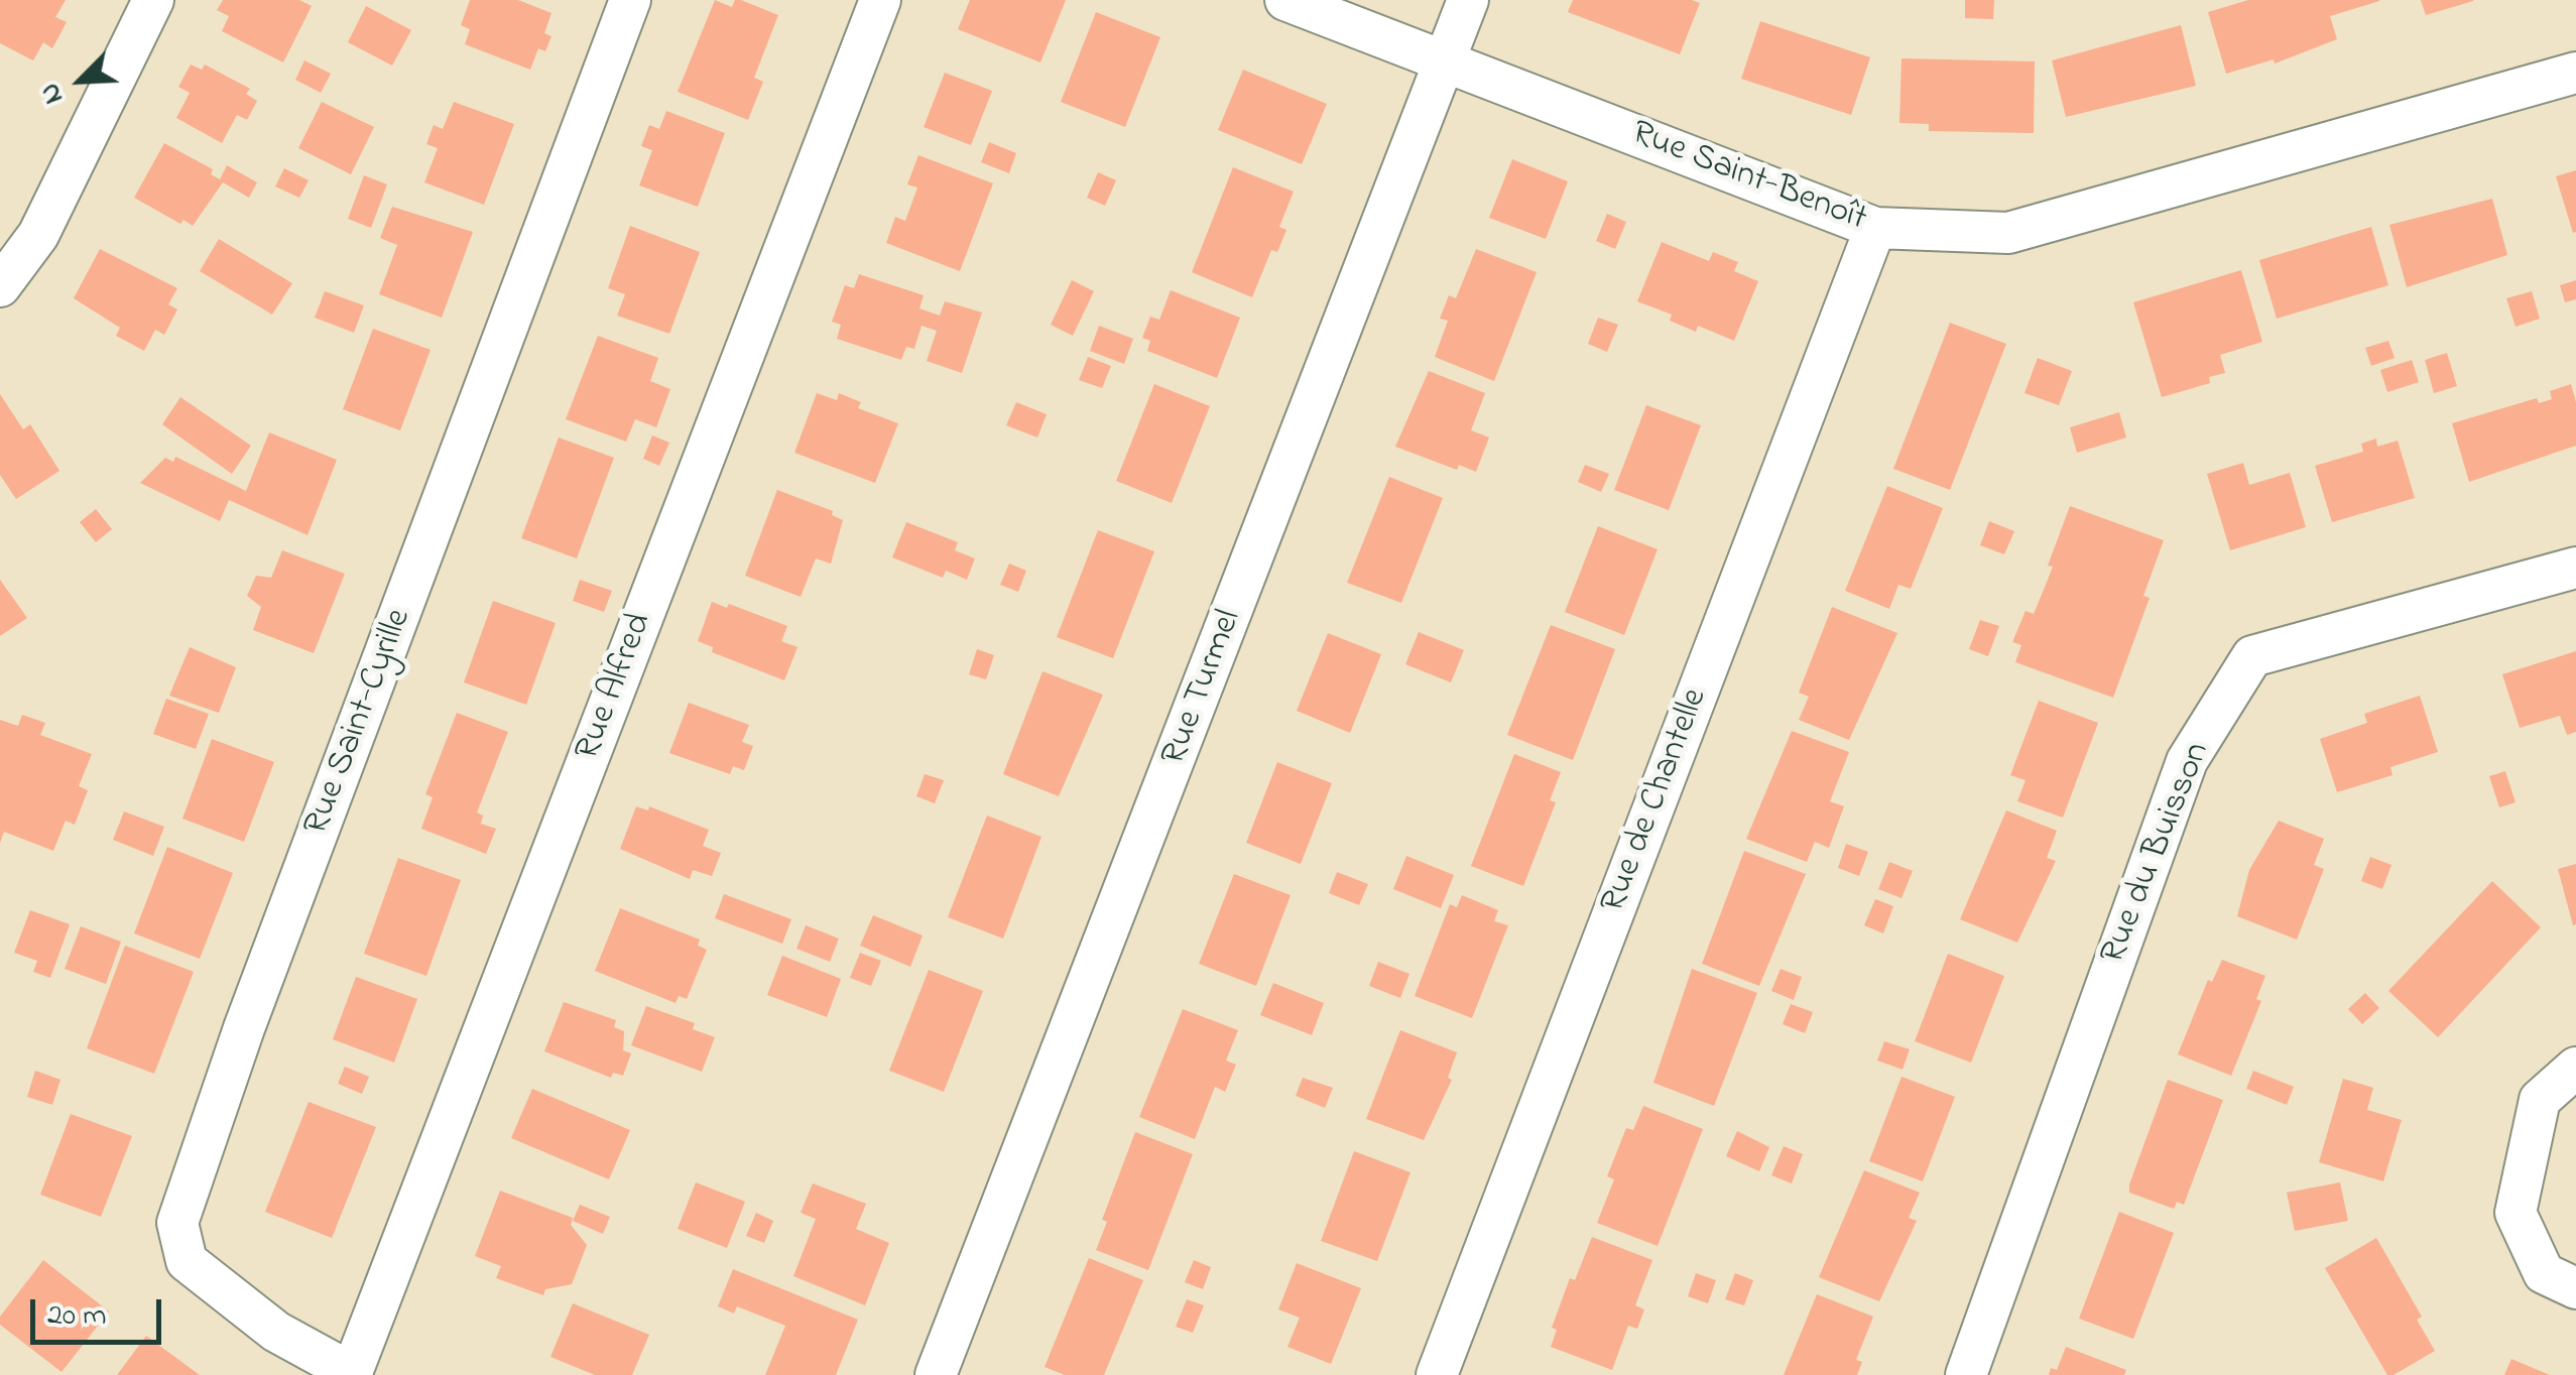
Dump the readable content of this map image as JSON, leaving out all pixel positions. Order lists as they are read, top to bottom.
{
  "streets": {
    "street": [
      "Rue Saint-Benoît",
      "Rue Alfred",
      "Rue Turmel",
      "Rue Saint-Cyrille",
      "Rue de Chantelle",
      "Rue du Buisson"
    ]
  },
  "crossings": [
    ["Rue Saint-Benoît", "Rue Turmel"],
    ["Rue Saint-Benoît", "Rue de Chantelle"],
    ["Rue Alfred", "Rue Saint-Cyrille"]
  ],
  "scale_bar": "20 m",
  "north": "bottom left"
}
